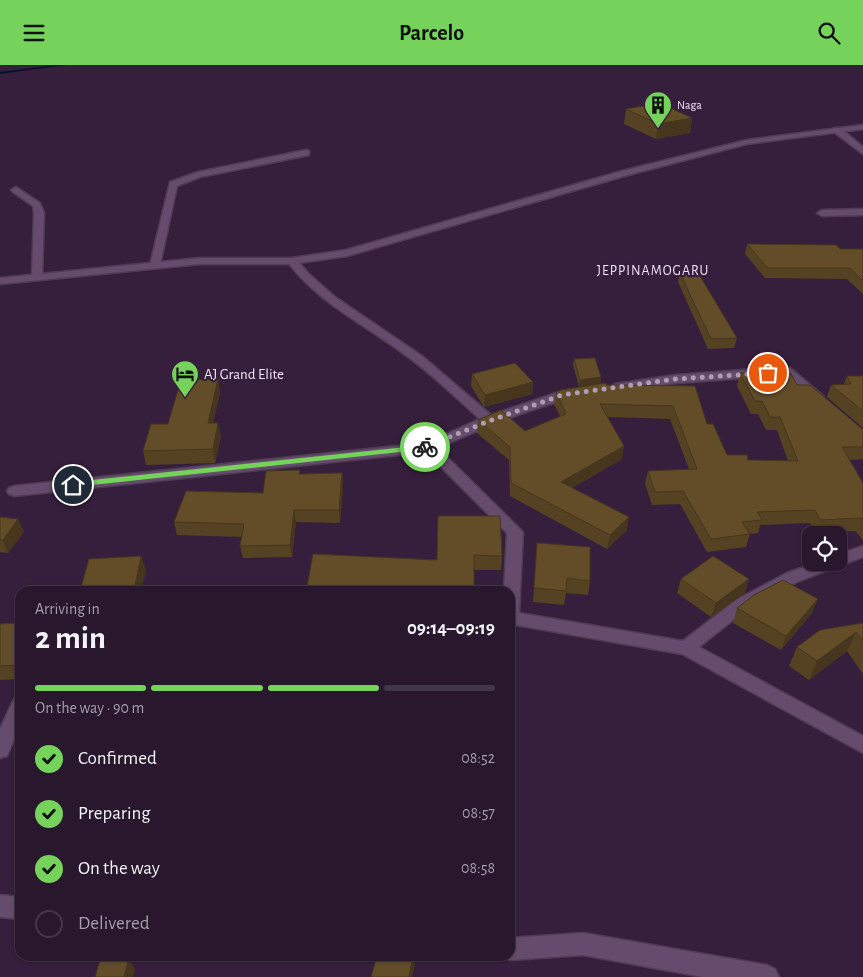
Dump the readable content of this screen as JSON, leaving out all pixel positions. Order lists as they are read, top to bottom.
{
  "districts": ["JEPPINAMOGARU"],
  "places": {
    "building": ["Naga"],
    "hotel": ["AJ Grand Elite"]
  },
  "page": {
    "header": "Parcelo",
    "heading": ["2 min", "Arriving in", "09:14–09:19"],
    "bar": "On the way · 90 m",
    "list": [
      ["Confirmed", "08:52"],
      ["Preparing", "08:57"],
      ["On the way", "08:58"],
      "Delivered"
    ]
  }
}
